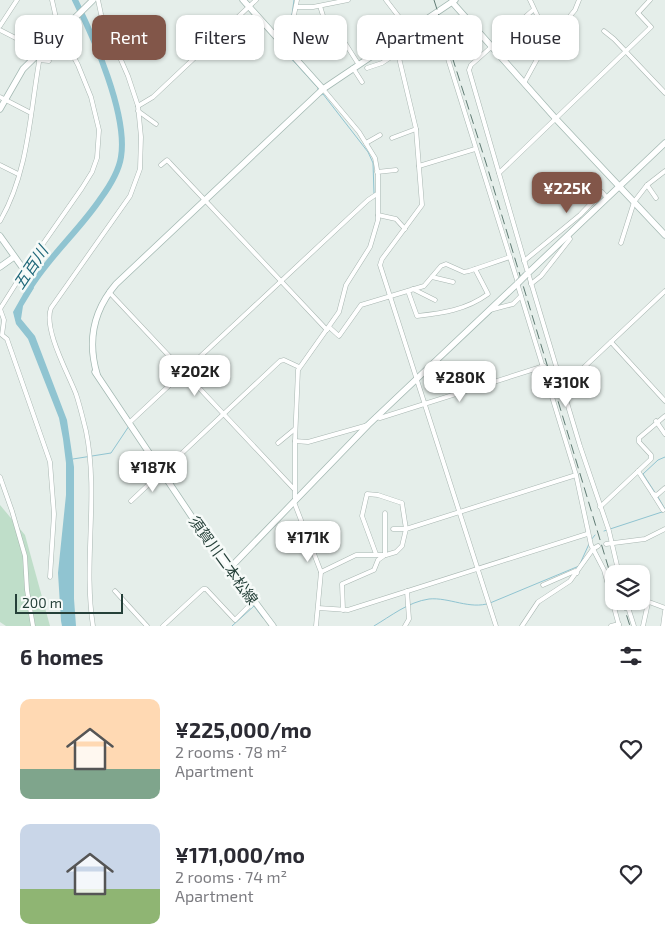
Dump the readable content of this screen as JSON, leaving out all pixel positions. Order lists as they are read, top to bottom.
{
  "streets": {
    "street": ["須賀川二本松線"]
  },
  "water": ["五百川"],
  "scale_bar": "200 m",
  "page": {
    "chip": [
      "Buy",
      "Rent",
      "Filters",
      "New",
      "Apartment",
      "House"
    ],
    "price": [
      "¥225K",
      "¥202K",
      "¥280K",
      "¥310K",
      "¥187K",
      "¥171K"
    ],
    "scale": "200 m",
    "heading": "6 homes",
    "list": [
      {
        "name": "¥225,000/mo",
        "note": "2 rooms · 78 m² · Apartment"
      },
      {
        "name": "¥171,000/mo",
        "note": "2 rooms · 74 m² · Apartment"
      }
    ]
  }
}
